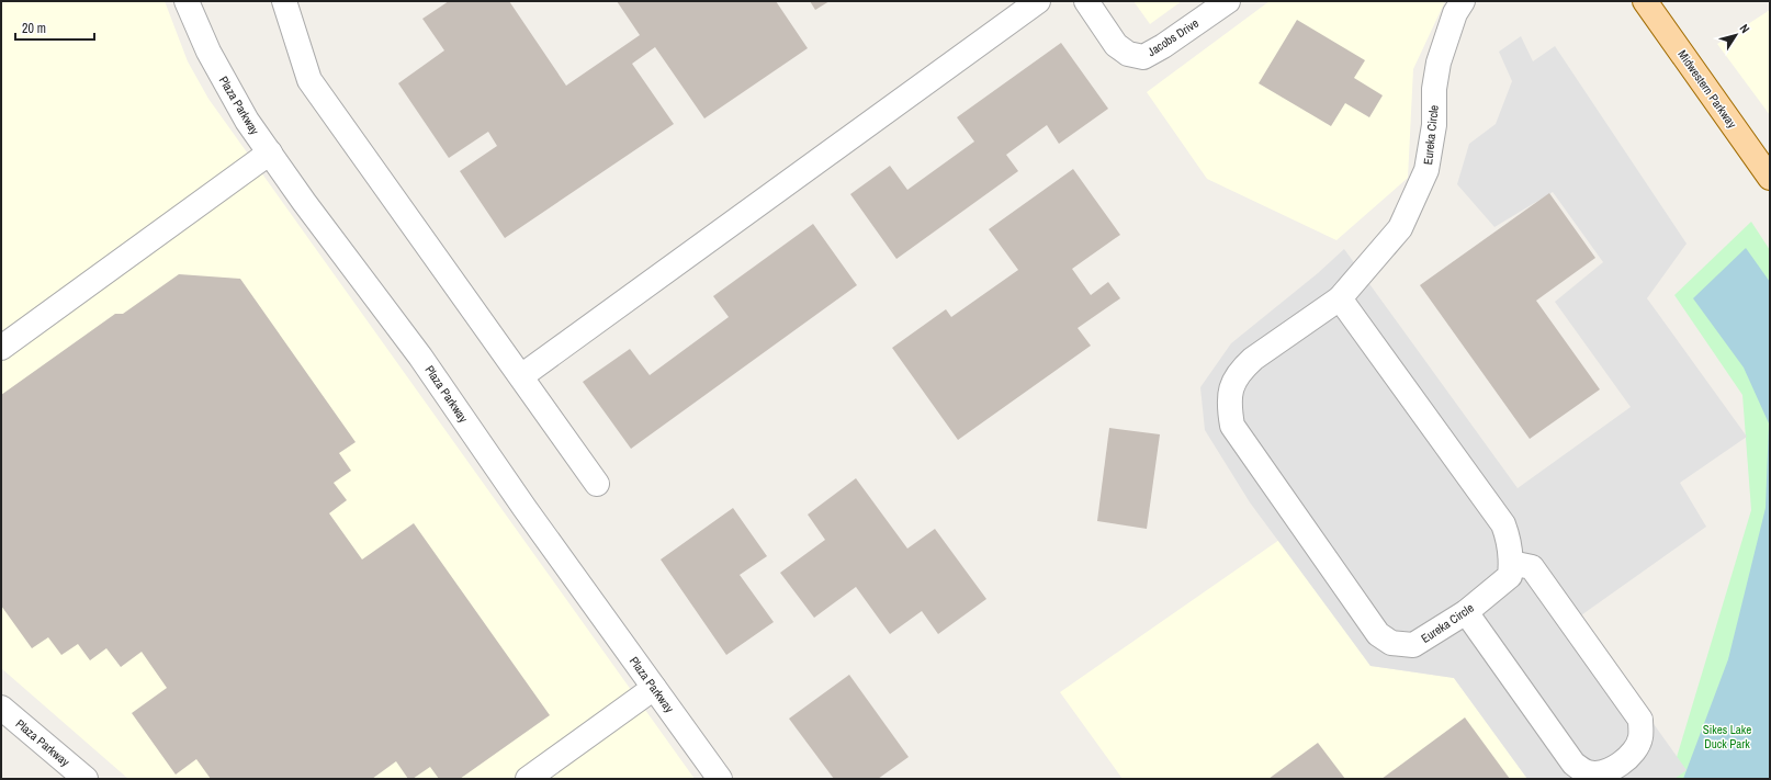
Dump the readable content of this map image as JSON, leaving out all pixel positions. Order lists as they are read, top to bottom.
{
  "streets": {
    "main road": ["Midwestern Parkway"],
    "street": ["Jacobs Drive", "Plaza Parkway", "Eureka Circle"]
  },
  "parks": ["Sikes Lake Duck Park"],
  "scale_bar": "20 m",
  "north": "top right"
}
